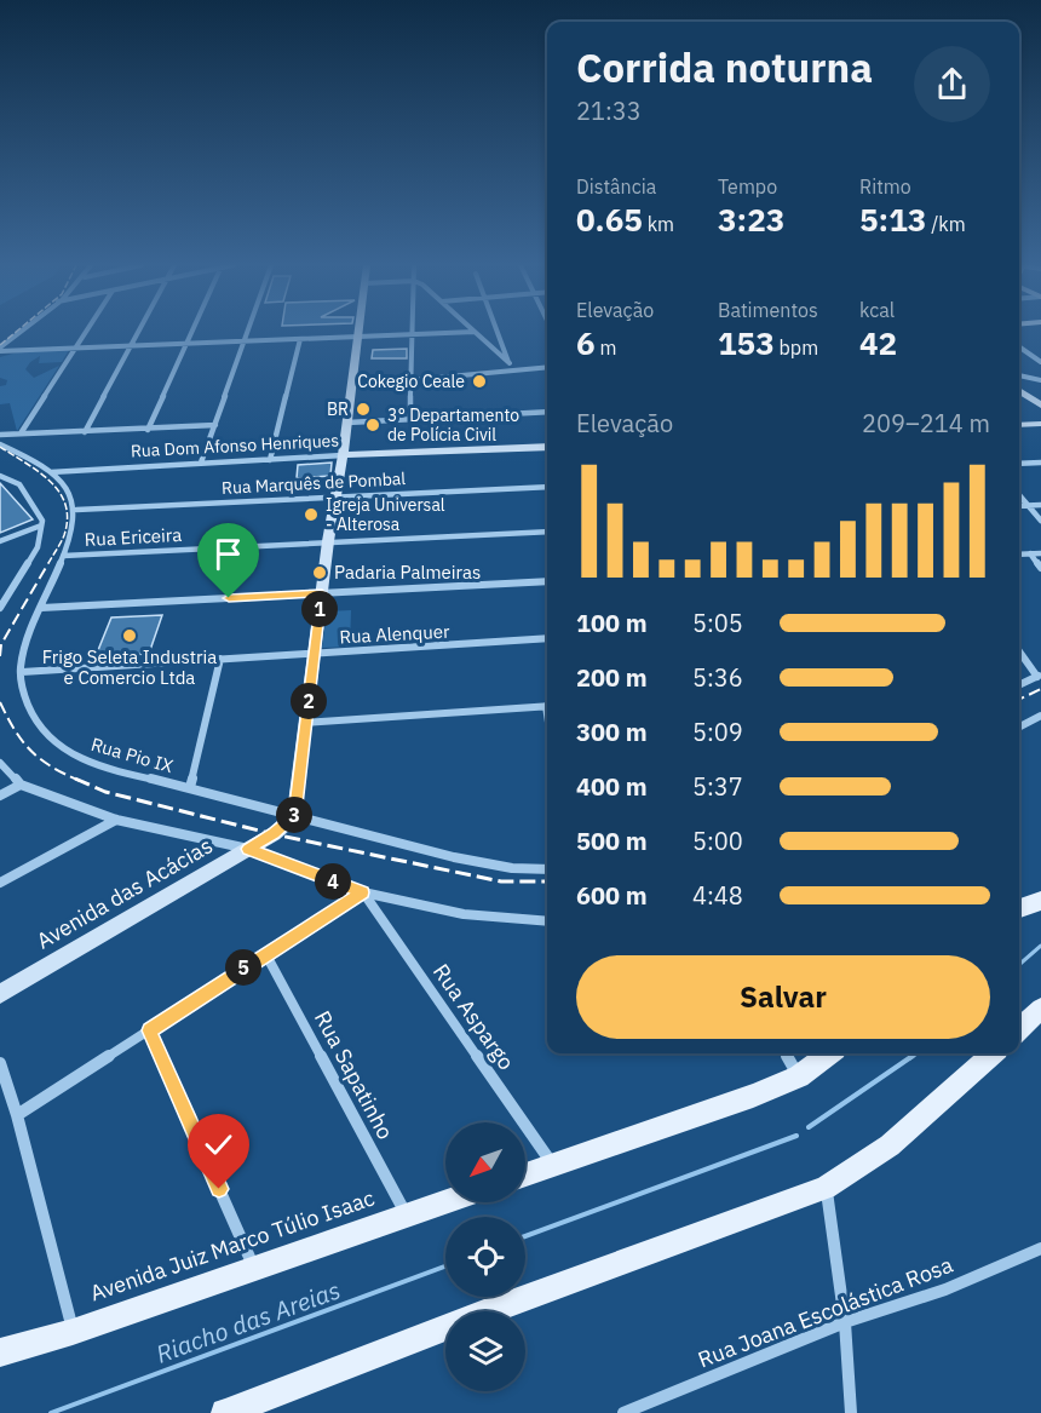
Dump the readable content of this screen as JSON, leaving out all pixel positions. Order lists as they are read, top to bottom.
{
  "streets": {
    "main road": ["Rua Dom Afonso Henriques", "Avenida das Acácias", "Avenida Juiz Marco Túlio Isaac"],
    "street": [
      "Rua Marquês de Pombal",
      "Rua Ericeira",
      "Rua Alenquer",
      "Rua Pio IX",
      "Rua Aspargo",
      "Rua Sapatinho",
      "Rua Joana Escolástica Rosa"
    ]
  },
  "crossings": [
    ["Rua Marquês de Pombal", "Rua Pio IX"],
    ["Rua Ericeira", "Rua Pio IX"],
    ["Rua Alenquer", "Rua Pio IX"],
    ["Rua Pio IX", "Avenida das Acácias"],
    ["Rua Sapatinho", "Avenida Juiz Marco Túlio Isaac"]
  ],
  "water": ["Riacho das Areias"],
  "places": [
    "Cokegio Ceale",
    "BR",
    "3° Departamento de Polícia Civil",
    "Igreja Universal - Alterosa",
    "Padaria Palmeiras",
    "Frigo Seleta Industria e Comercio Ltda"
  ],
  "north": "bottom left",
  "page": {
    "heading": ["Corrida noturna", "21:33"],
    "stats": [
      ["Distância", "0.65 km"],
      ["Tempo", "3:23"],
      ["Ritmo", "5:13 /km"],
      ["Elevação", "6 m"],
      ["Batimentos", "153 bpm"],
      ["kcal", "42"]
    ],
    "chart": ["Elevação", "209–214 m"],
    "pins": [
      "1",
      "2",
      "3",
      "4",
      "5"
    ],
    "list": [
      {
        "name": "100 m",
        "note": "5:05"
      },
      {
        "name": "200 m",
        "note": "5:36"
      },
      {
        "name": "300 m",
        "note": "5:09"
      },
      {
        "name": "400 m",
        "note": "5:37"
      },
      {
        "name": "500 m",
        "note": "5:00"
      },
      {
        "name": "600 m",
        "note": "4:48"
      }
    ],
    "buttons": "Salvar"
  }
}
